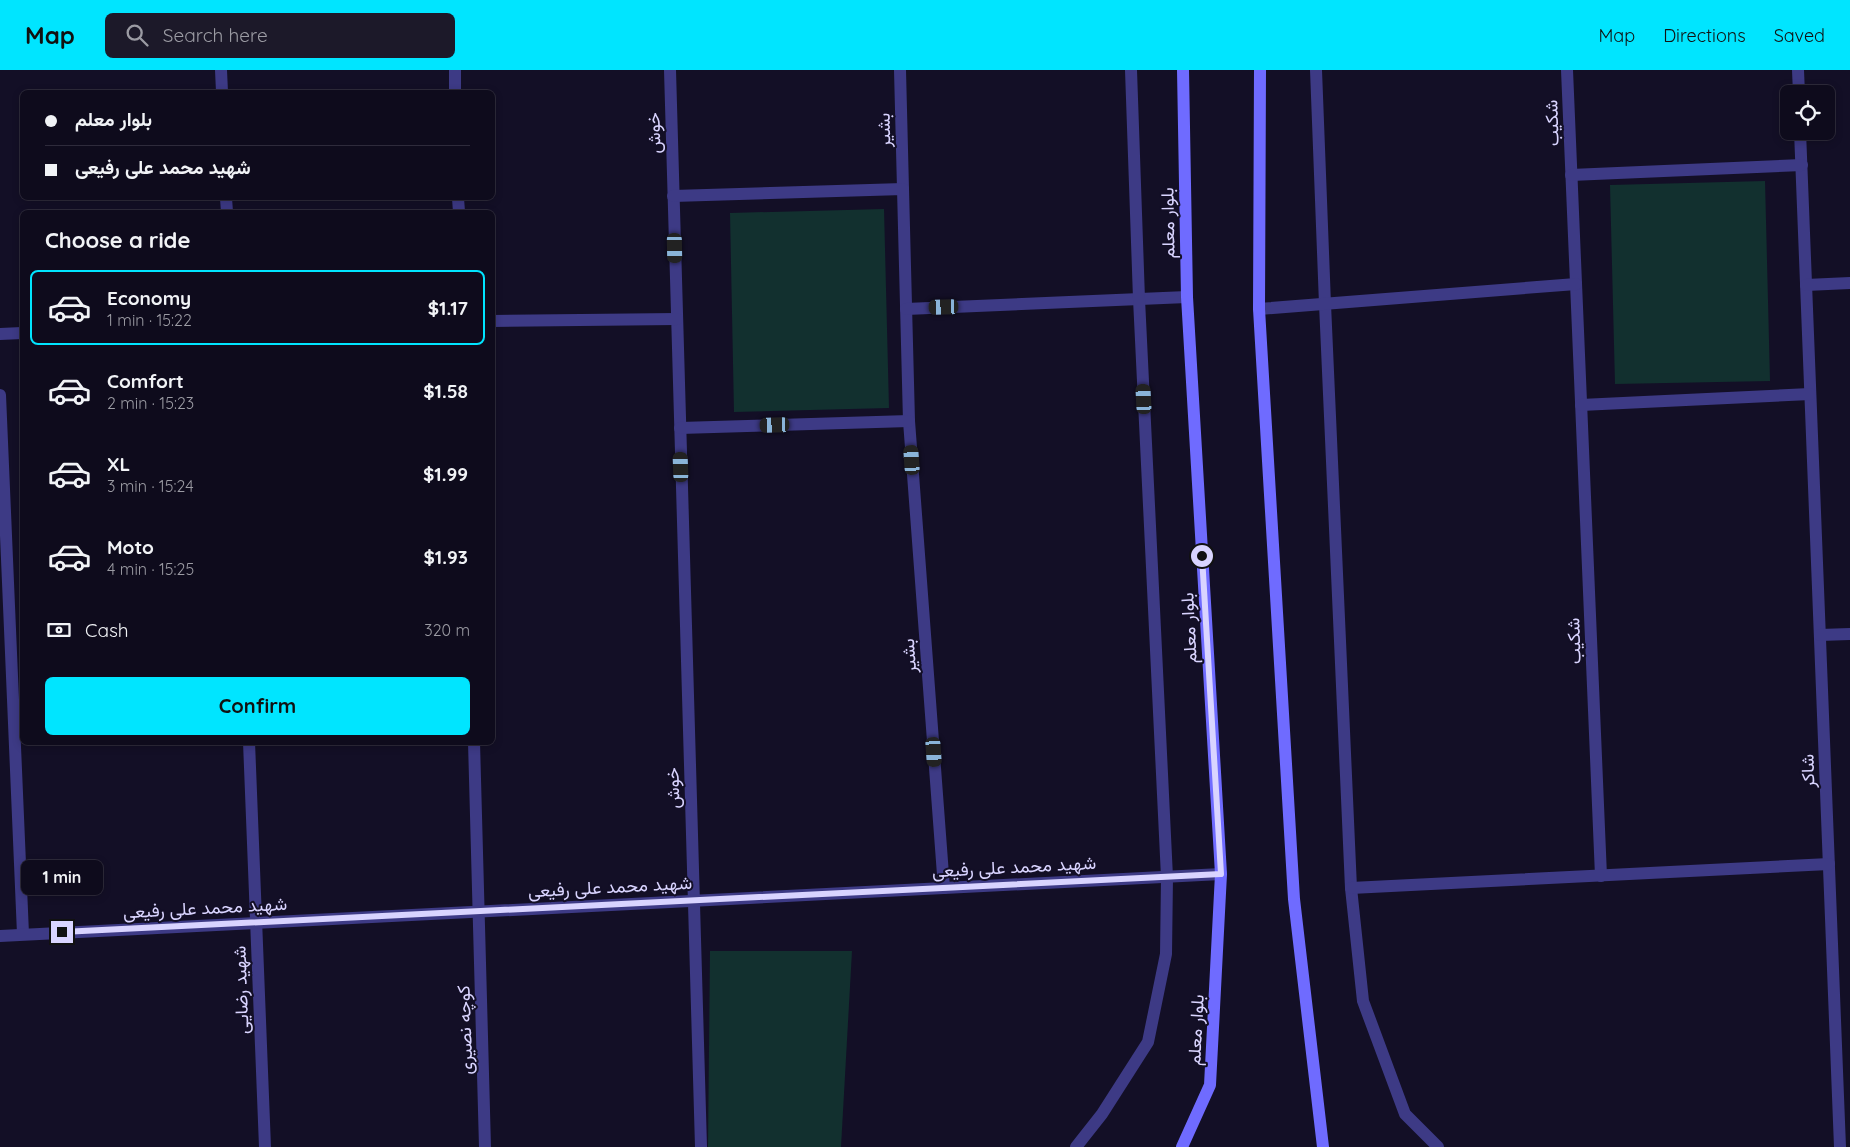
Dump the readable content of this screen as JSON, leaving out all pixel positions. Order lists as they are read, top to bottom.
{
  "streets": {
    "main road": ["بلوار معلم"],
    "street": [
      "شکیب",
      "بشیر",
      "خوش",
      "شاکر",
      "شهید محمد علی رفیعی",
      "شهید رضایی",
      "کوچه نصیری"
    ]
  },
  "crossings": [
    ["بشیر", "شهید محمد علی رفیعی"],
    ["خوش", "شهید محمد علی رفیعی"],
    ["بلوار معلم", "شهید محمد علی رفیعی"],
    ["شهید محمد علی رفیعی", "شهید رضایی"],
    ["شهید محمد علی رفیعی", "کوچه نصیری"]
  ],
  "page": {
    "header": "Map",
    "search": "Search here",
    "nav": ["Map", "Directions", "Saved"],
    "banner": ["بلوار معلم", "شهید محمد علی رفیعی"],
    "heading": "Choose a ride",
    "list": [
      {
        "name": "Economy",
        "note": "1 min · 15:22",
        "value": "$1.17"
      },
      {
        "name": "Comfort",
        "note": "2 min · 15:23",
        "value": "$1.58"
      },
      {
        "name": "XL",
        "note": "3 min · 15:24",
        "value": "$1.99"
      },
      {
        "name": "Moto",
        "note": "4 min · 15:25",
        "value": "$1.93"
      }
    ],
    "pay": ["Cash", "320 m"],
    "buttons": "Confirm",
    "bubble": "1 min"
  }
}
